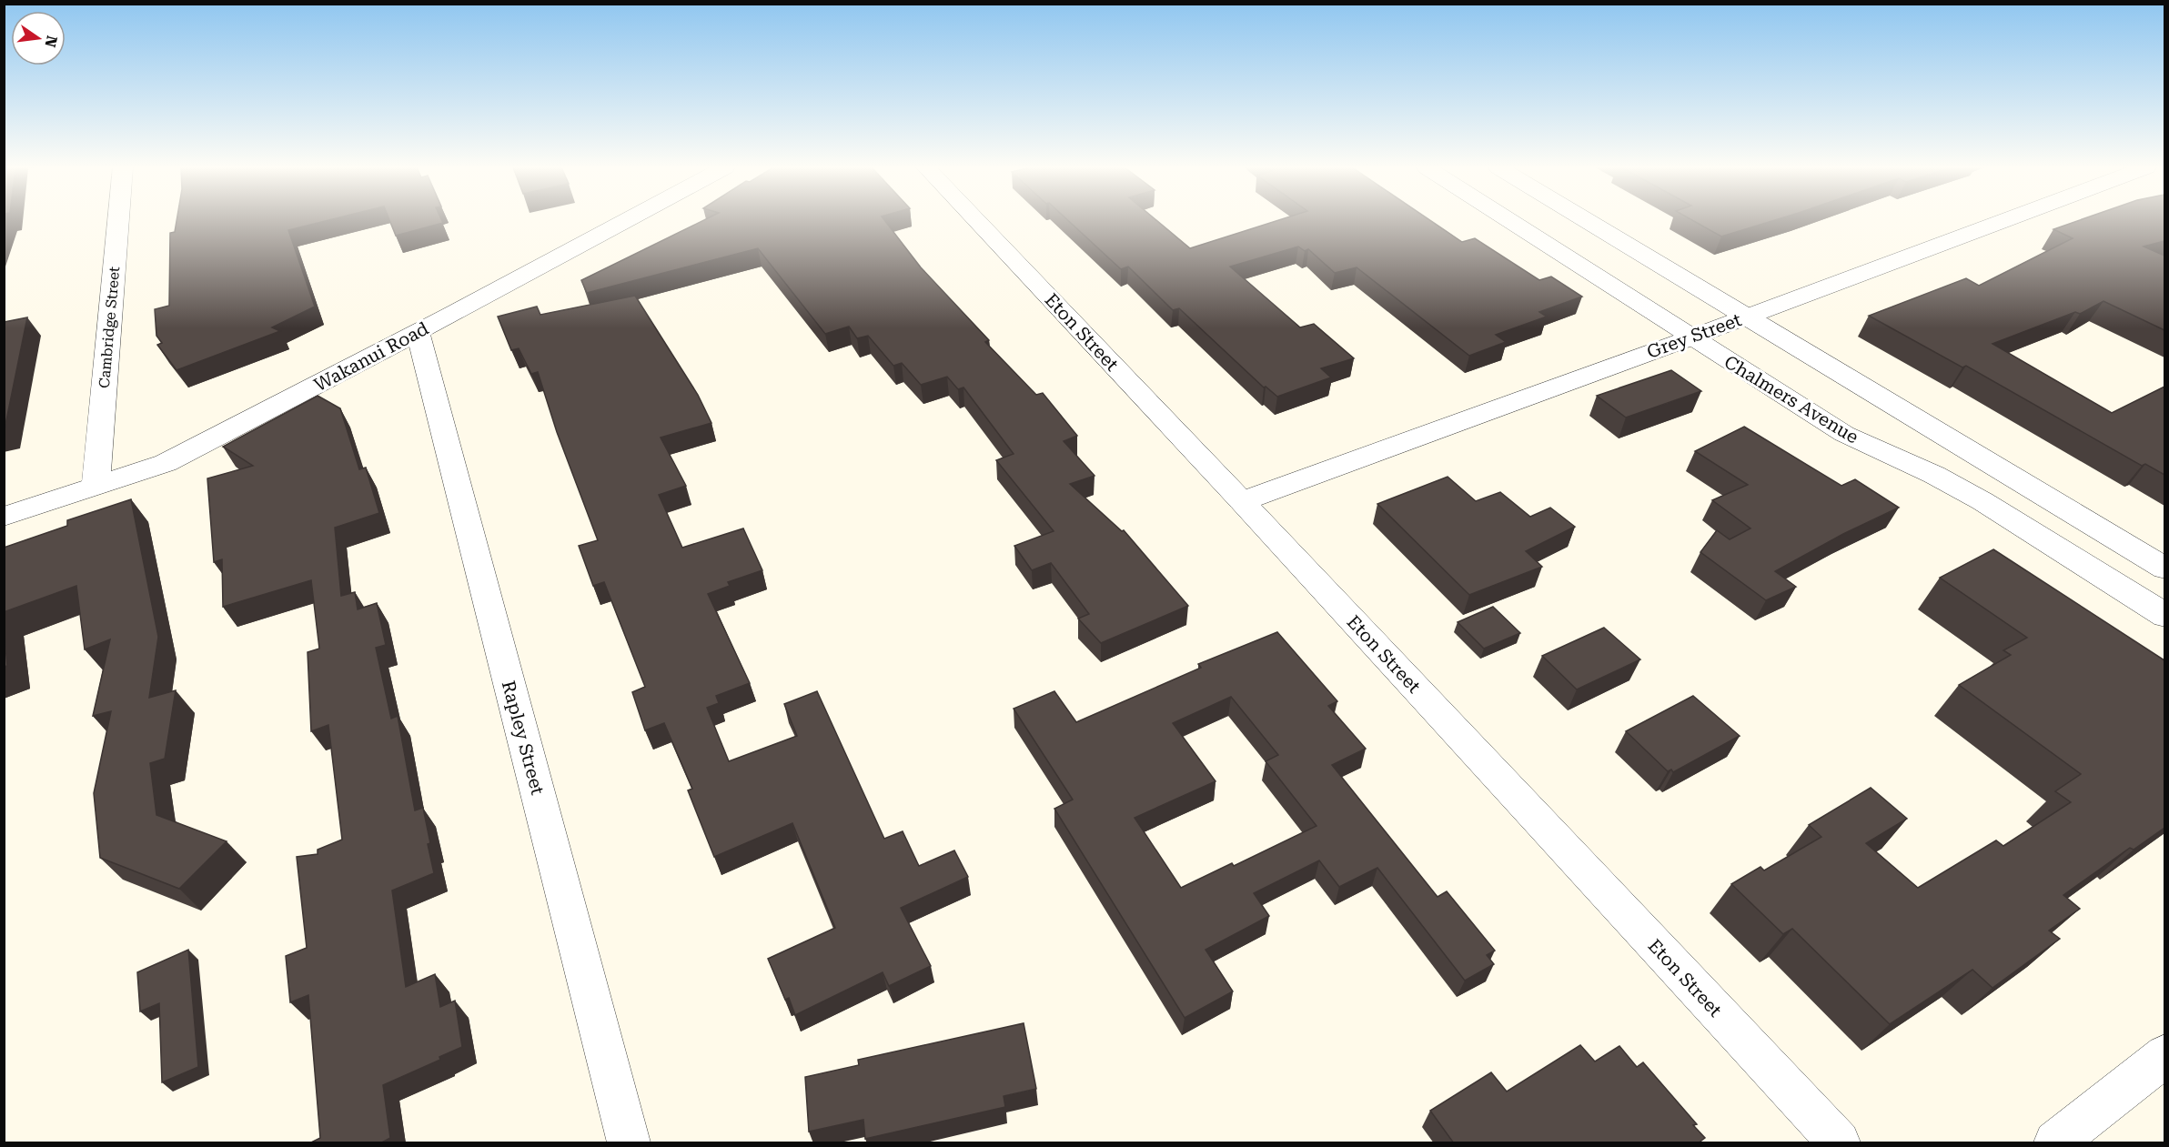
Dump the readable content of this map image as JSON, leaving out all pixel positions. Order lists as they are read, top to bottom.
{
  "streets": {
    "street": [
      "Cambridge Street",
      "Eton Street",
      "Grey Street",
      "Wakanui Road",
      "Chalmers Avenue",
      "Rapley Street"
    ]
  },
  "crossings": [
    ["Cambridge Street", "Wakanui Road"],
    ["Eton Street", "Grey Street"],
    ["Grey Street", "Chalmers Avenue"],
    ["Wakanui Road", "Rapley Street"]
  ],
  "north": "right"
}
